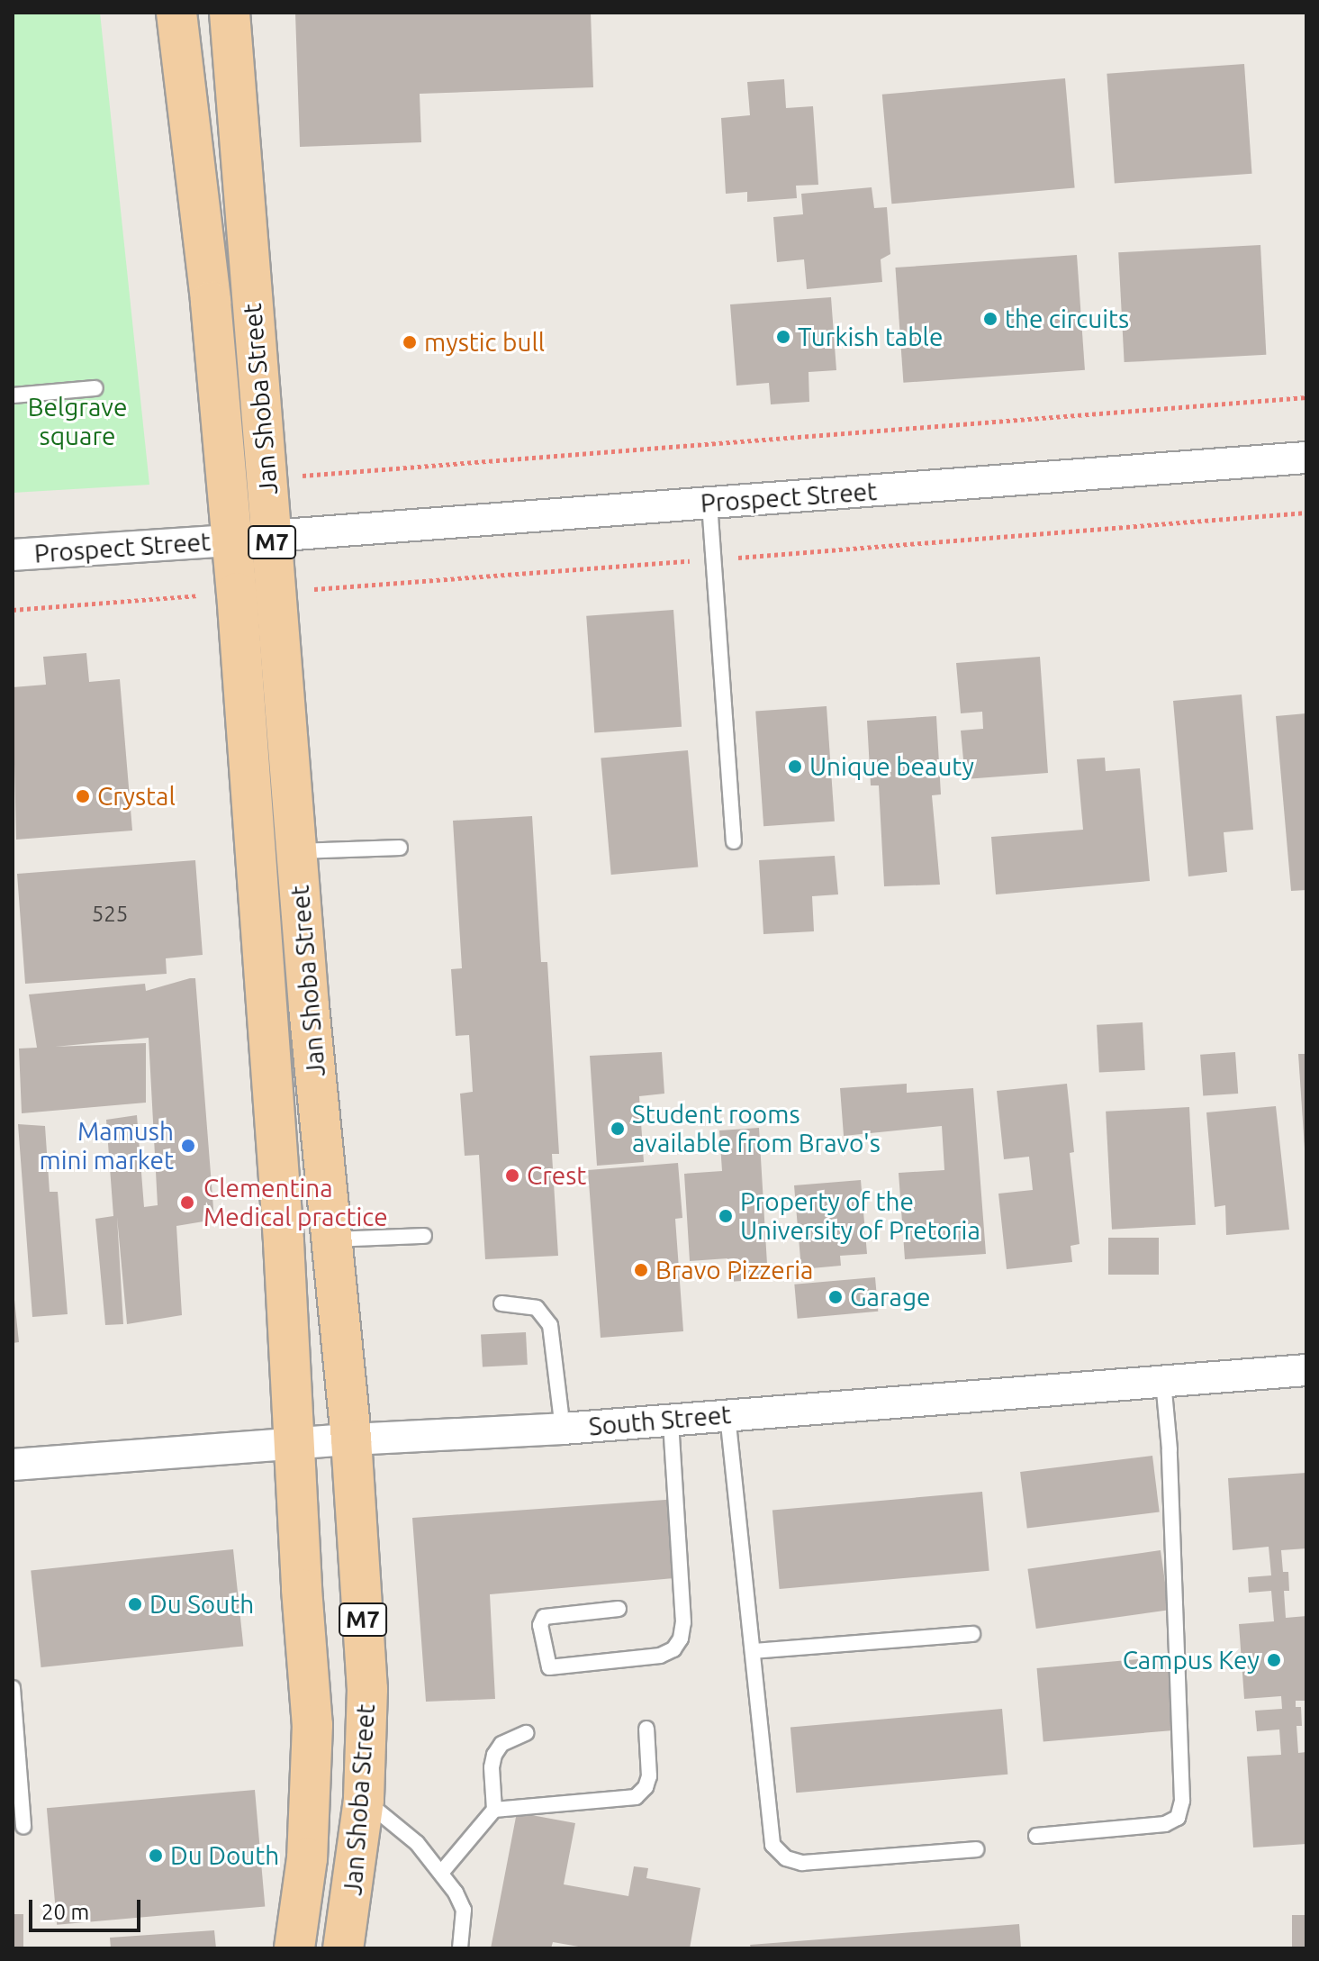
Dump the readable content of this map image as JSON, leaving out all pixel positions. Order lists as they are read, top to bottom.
{
  "streets": {
    "main road": ["Jan Shoba Street", "M7"],
    "street": ["Prospect Street", "South Street"]
  },
  "crossings": [
    ["Jan Shoba Street", "Prospect Street"],
    ["Jan Shoba Street", "South Street"]
  ],
  "parks": ["Belgrave square"],
  "places": [
    "the circuits",
    "Turkish table",
    "mystic bull",
    "Unique beauty",
    "Crystal",
    "Student rooms available from Bravo's",
    "Mamush mini market",
    "Crest",
    "Clementina Medical practice",
    "Property of the University of Pretoria",
    "Bravo Pizzeria",
    "Garage",
    "Du South",
    "Campus Key",
    "Du Douth"
  ],
  "house_numbers": ["525"],
  "scale_bar": "20 m"
}
